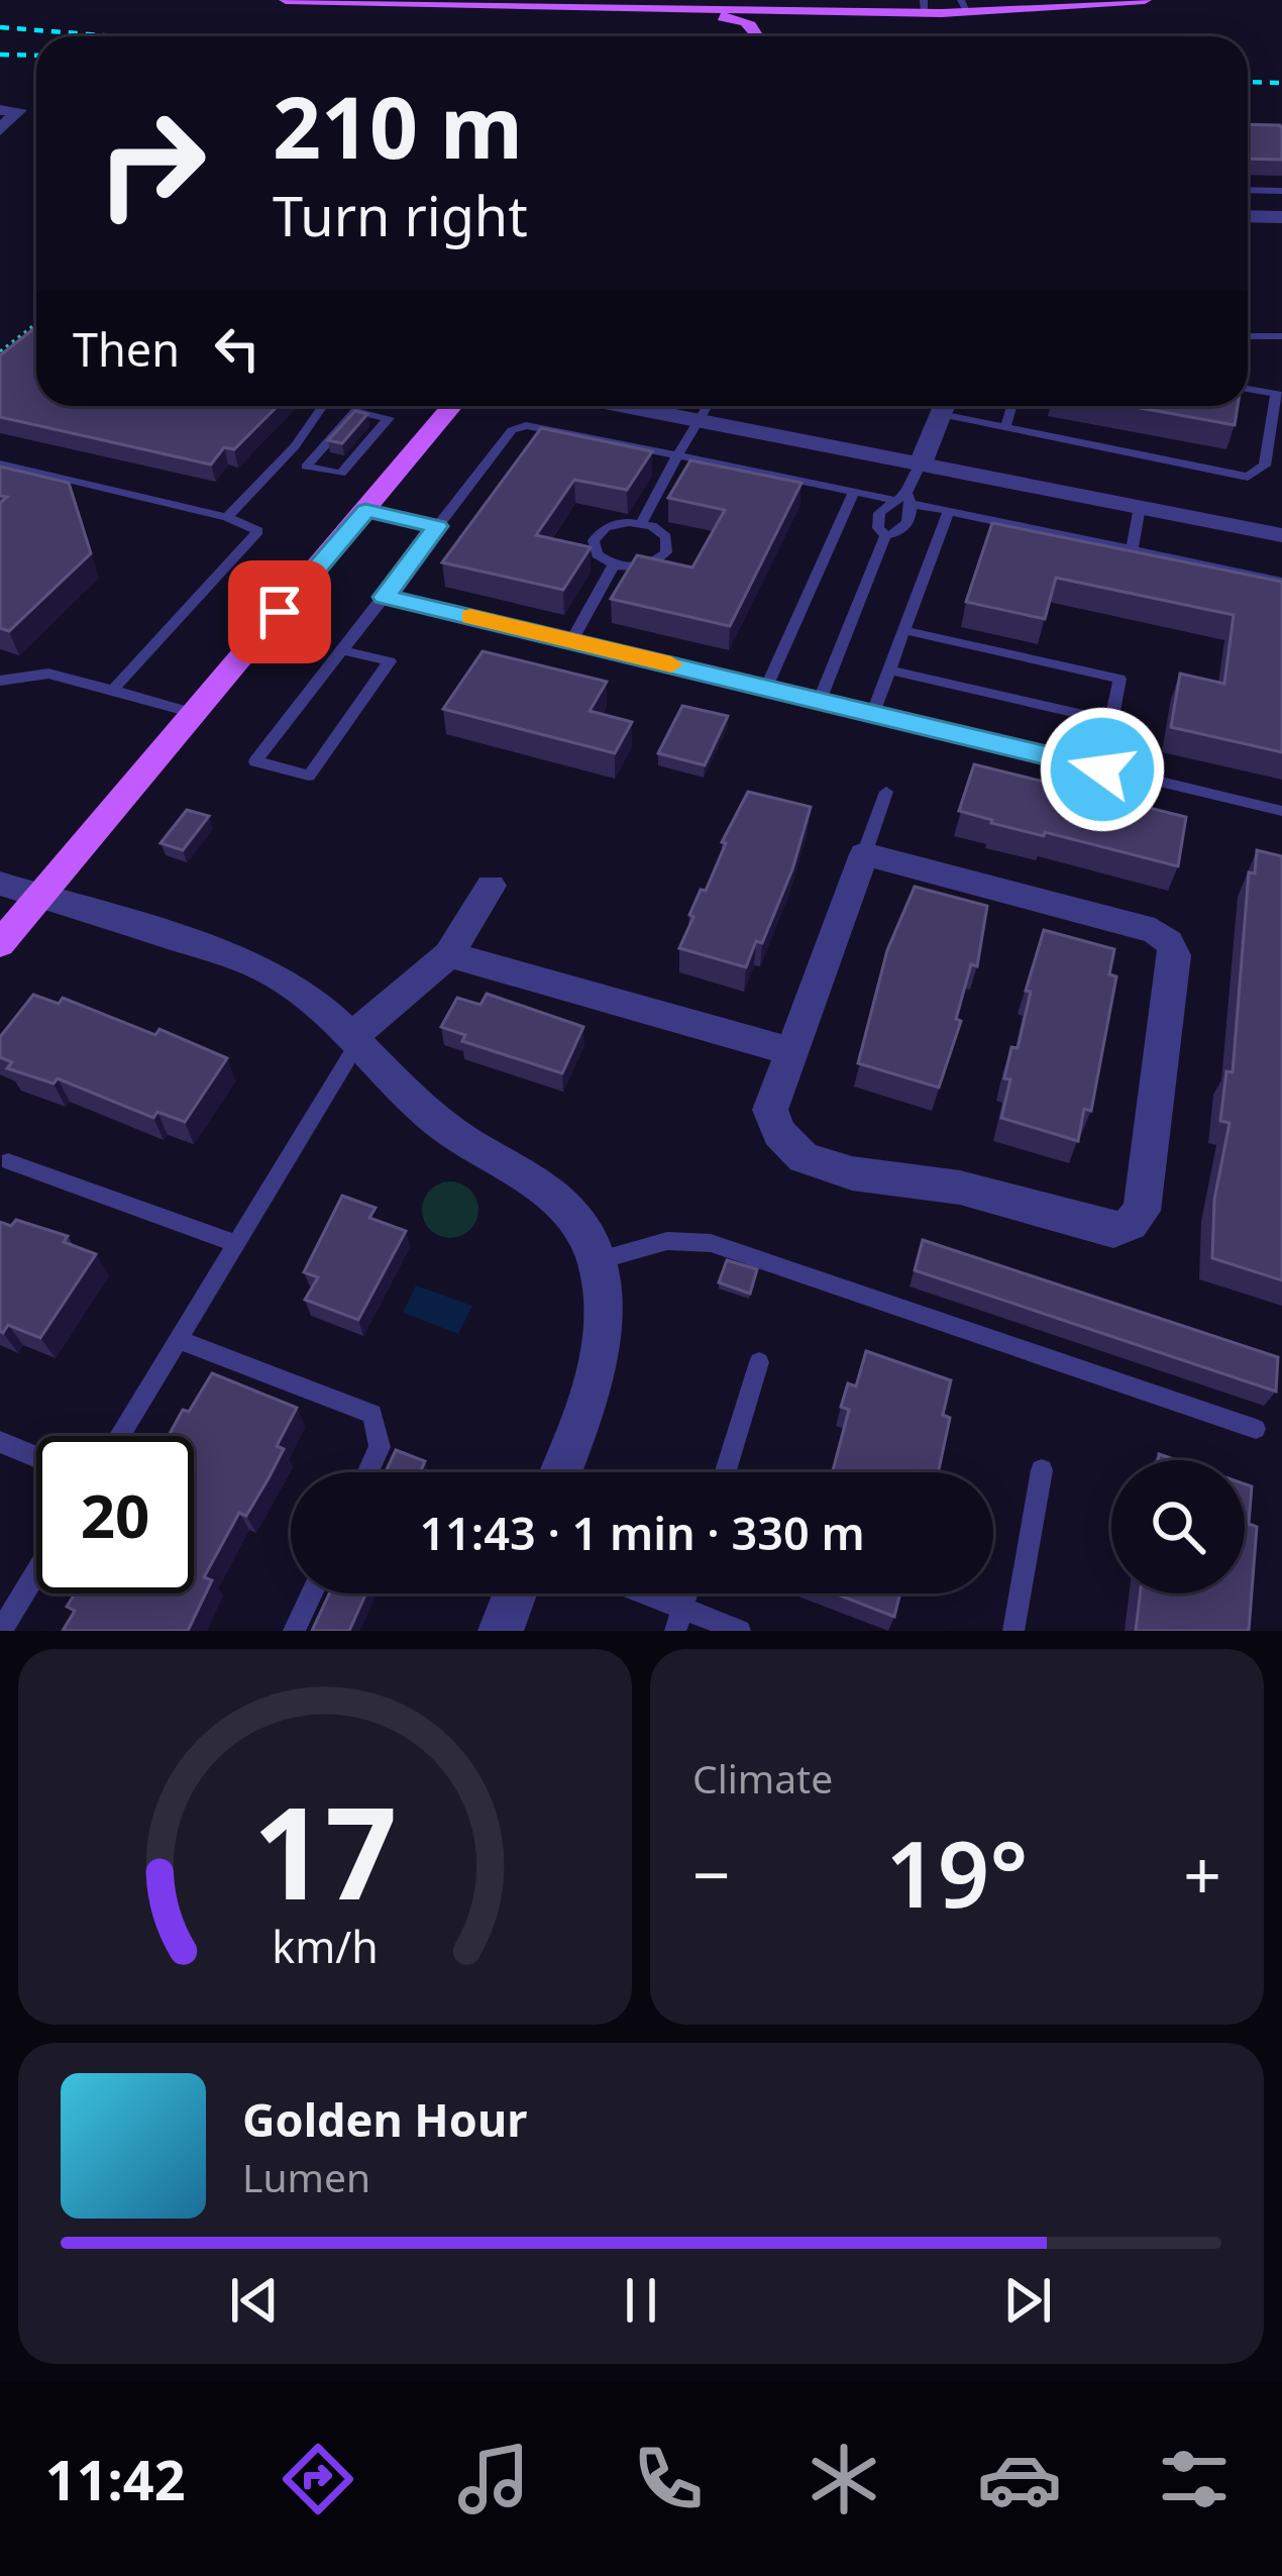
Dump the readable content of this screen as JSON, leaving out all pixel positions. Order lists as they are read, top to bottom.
{
  "page": {
    "turn": ["210 m", "Turn right"],
    "then": "Then",
    "limit": "20",
    "trip": "11:43 · 1 min · 330 m",
    "tile": "Climate",
    "heat": ["−", "19°", "+"],
    "song": ["Golden Hour", "Lumen"],
    "tabs": "11:42",
    "gauge": ["17", "km/h"]
  }
}
